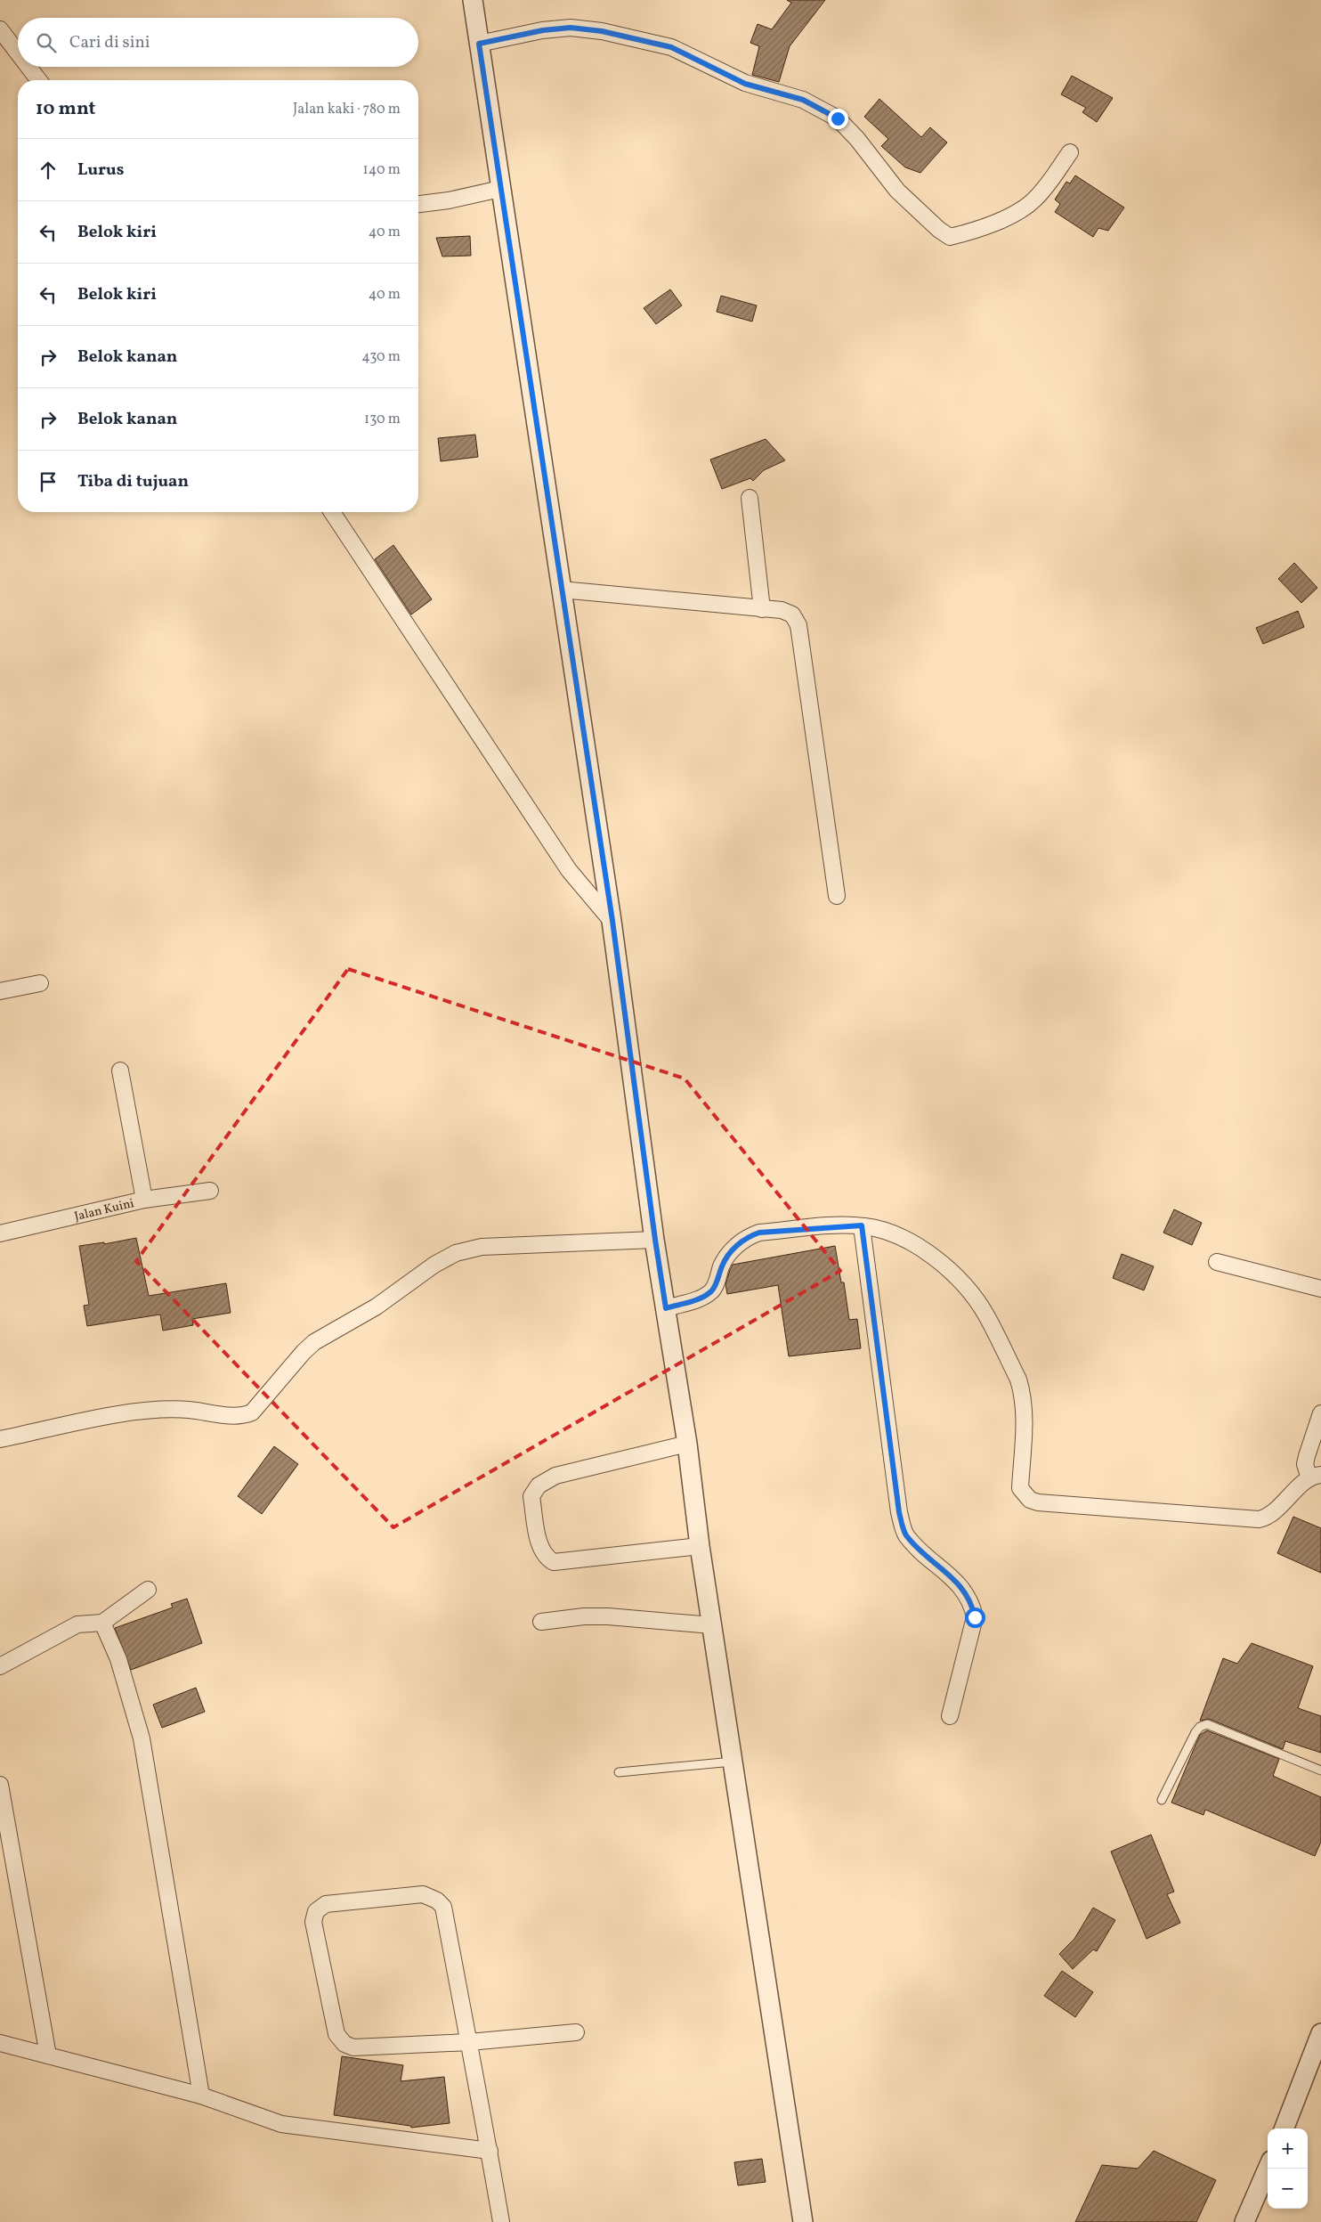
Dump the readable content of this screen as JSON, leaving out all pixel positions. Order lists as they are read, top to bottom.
{
  "streets": {
    "street": ["Jalan Kuini"]
  },
  "page": {
    "search": "Cari di sini",
    "heading": ["10 mnt", "Jalan kaki · 780 m"],
    "list": [
      ["Lurus", "140 m"],
      ["Belok kiri", "40 m"],
      ["Belok kiri", "40 m"],
      ["Belok kanan", "430 m"],
      ["Belok kanan", "130 m"],
      "Tiba di tujuan"
    ],
    "map_buttons": ["+", "−"]
  }
}
